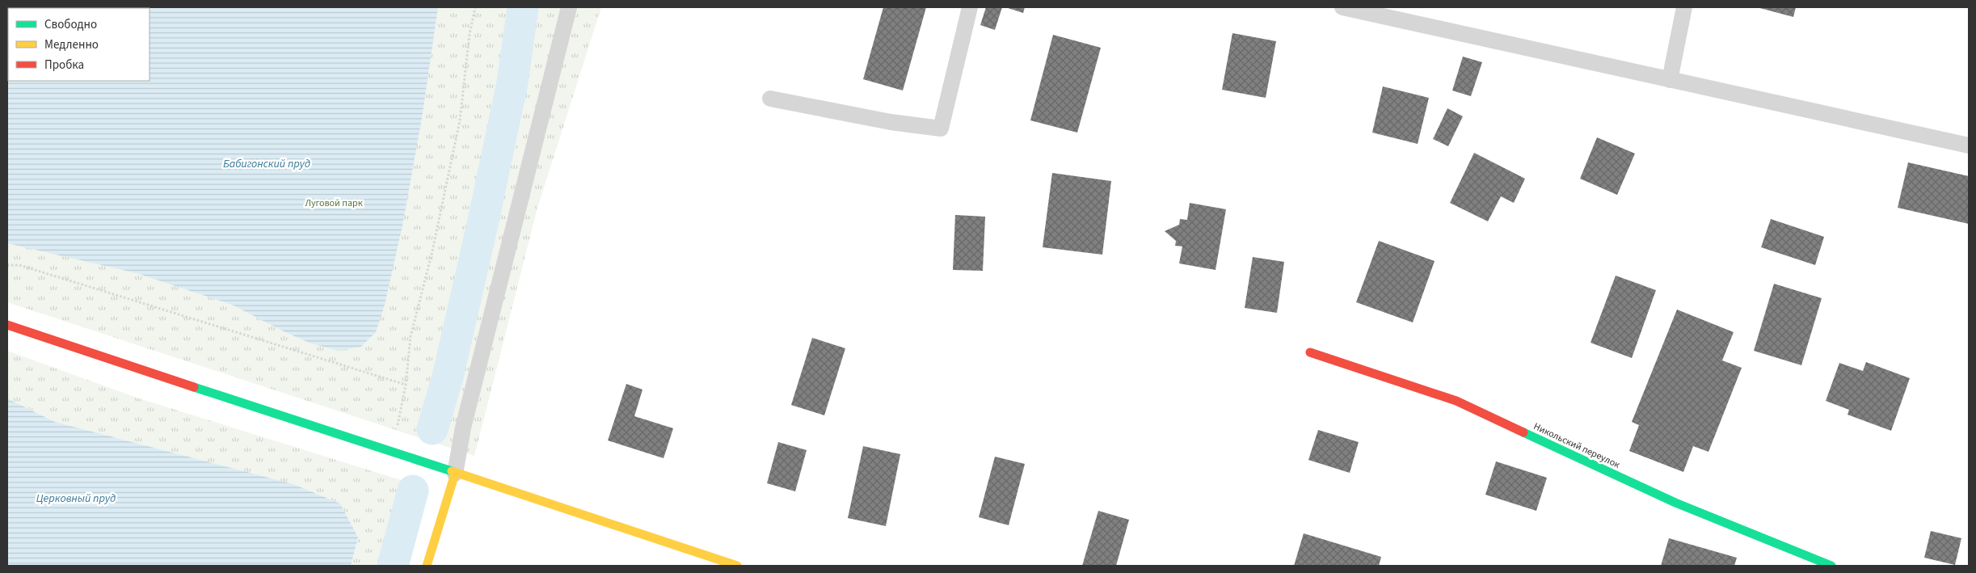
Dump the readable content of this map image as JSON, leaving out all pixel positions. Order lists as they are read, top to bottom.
{
  "streets": {
    "street": ["Никольский переулок"]
  },
  "water": ["Бабигонский пруд", "Церковный пруд"],
  "parks": ["Луговой парк"],
  "legend": ["Свободно", "Медленно", "Пробка"]
}
